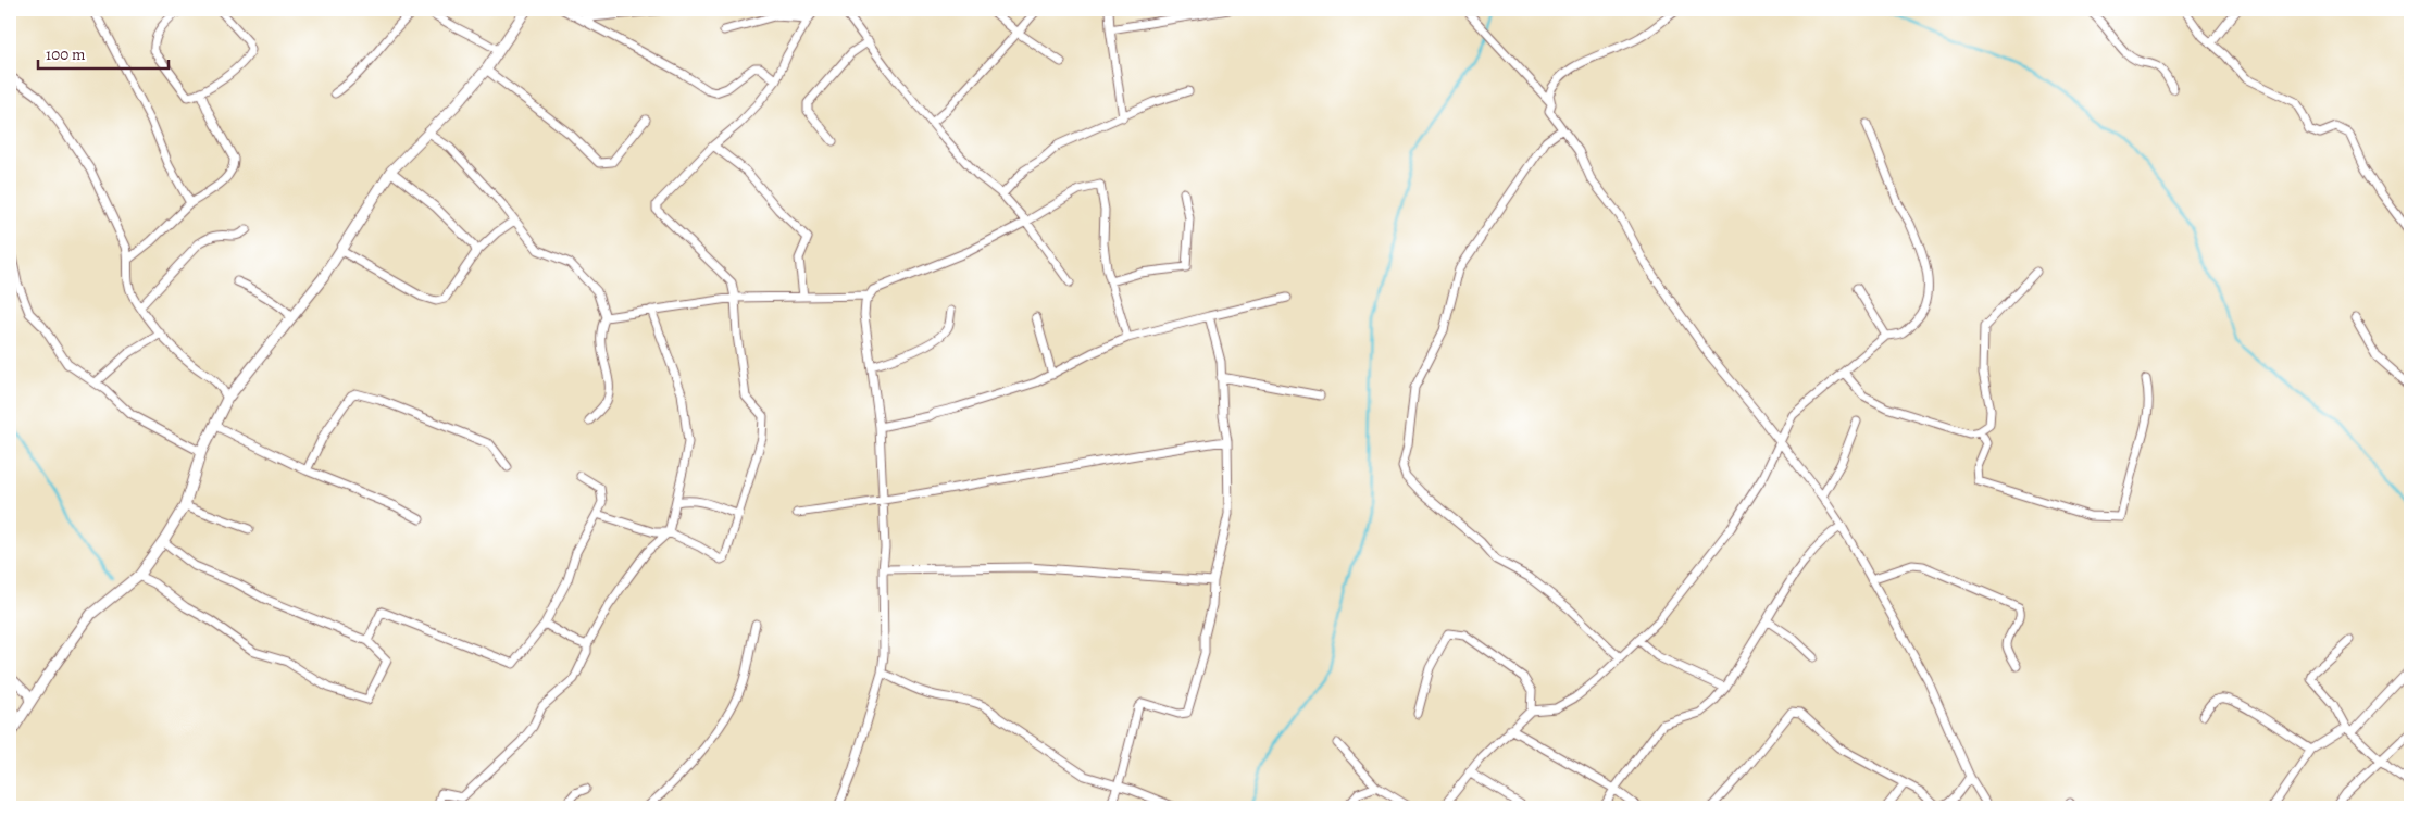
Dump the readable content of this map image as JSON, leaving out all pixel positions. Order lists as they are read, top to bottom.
{
  "scale_bar": "100 m"
}
